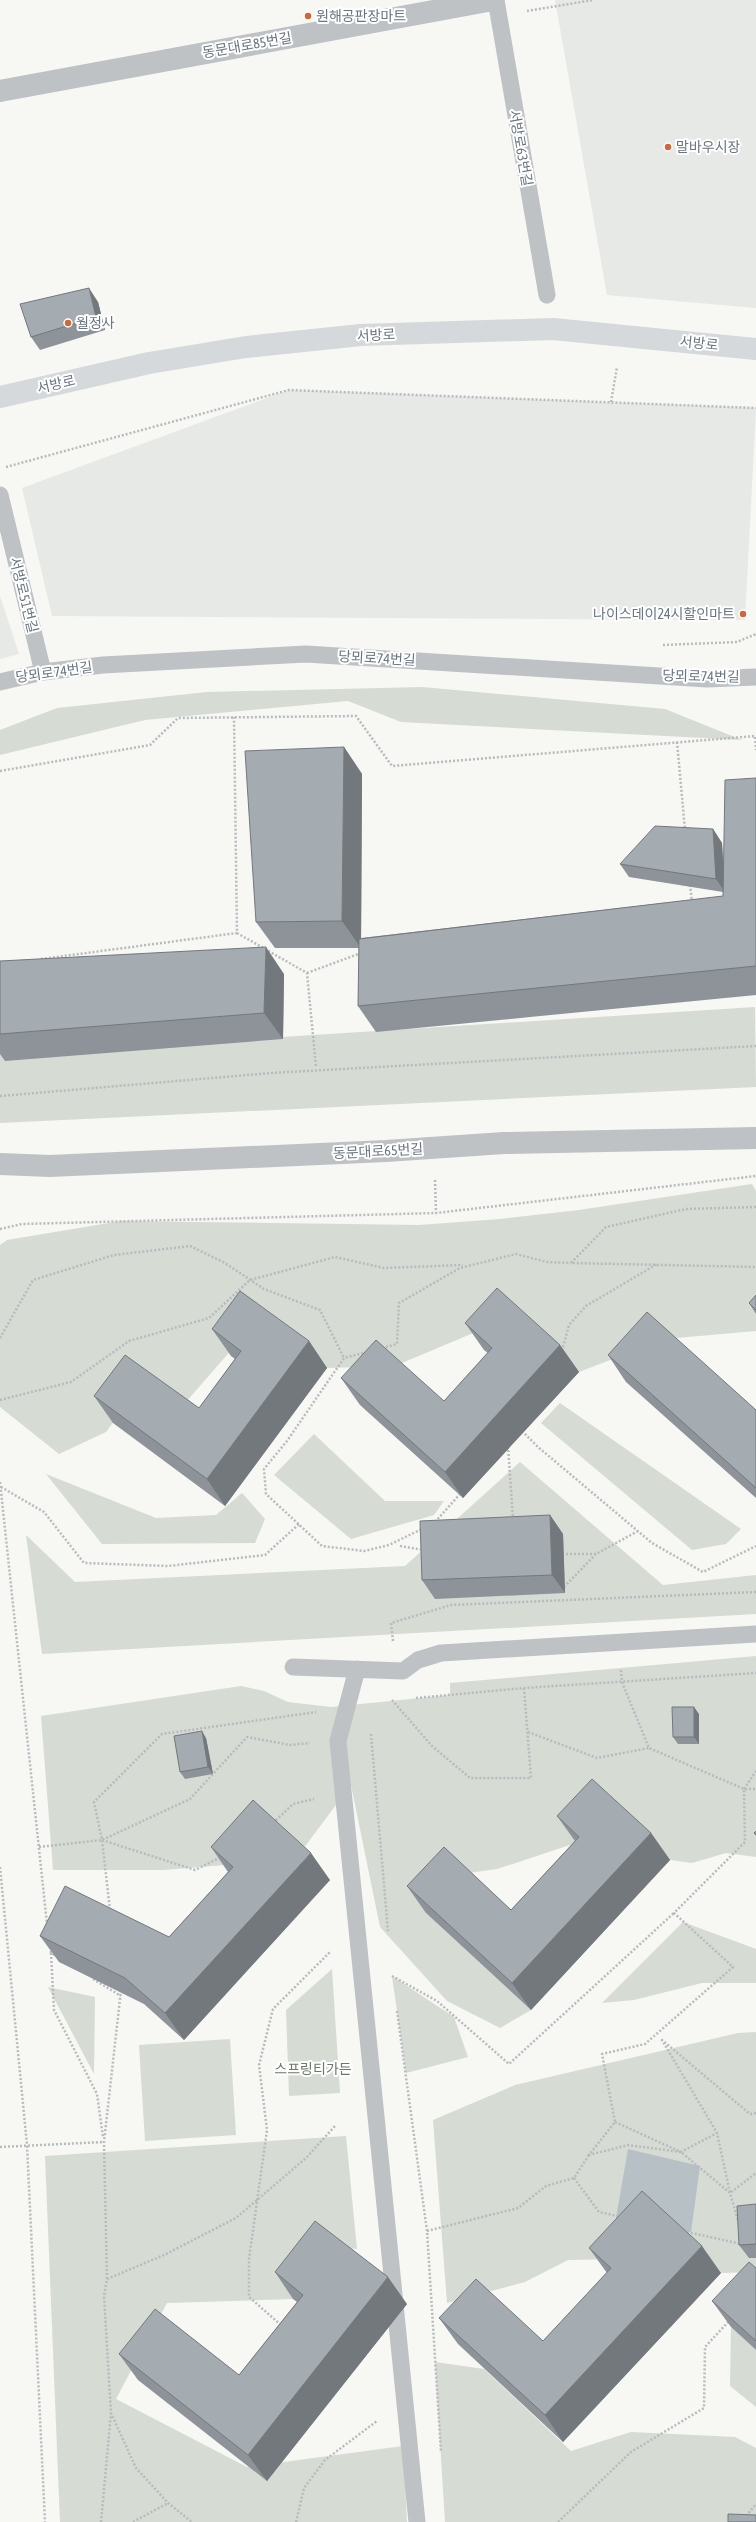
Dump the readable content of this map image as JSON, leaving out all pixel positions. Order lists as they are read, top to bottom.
{
  "streets": {
    "main road": ["서방로"],
    "street": ["동문대로85번길", "동문대로65번길"],
    "lane": ["서방로63번길", "서방로51번길", "당뫼로74번길"]
  },
  "crossings": [
    ["동문대로85번길", "서방로63번길"],
    ["서방로51번길", "당뫼로74번길"]
  ],
  "parks": ["스프링티가든"],
  "places": [
    "원해공판장마트",
    "말바우시장",
    "월정사",
    "나이스데이24시할인마트"
  ]
}
